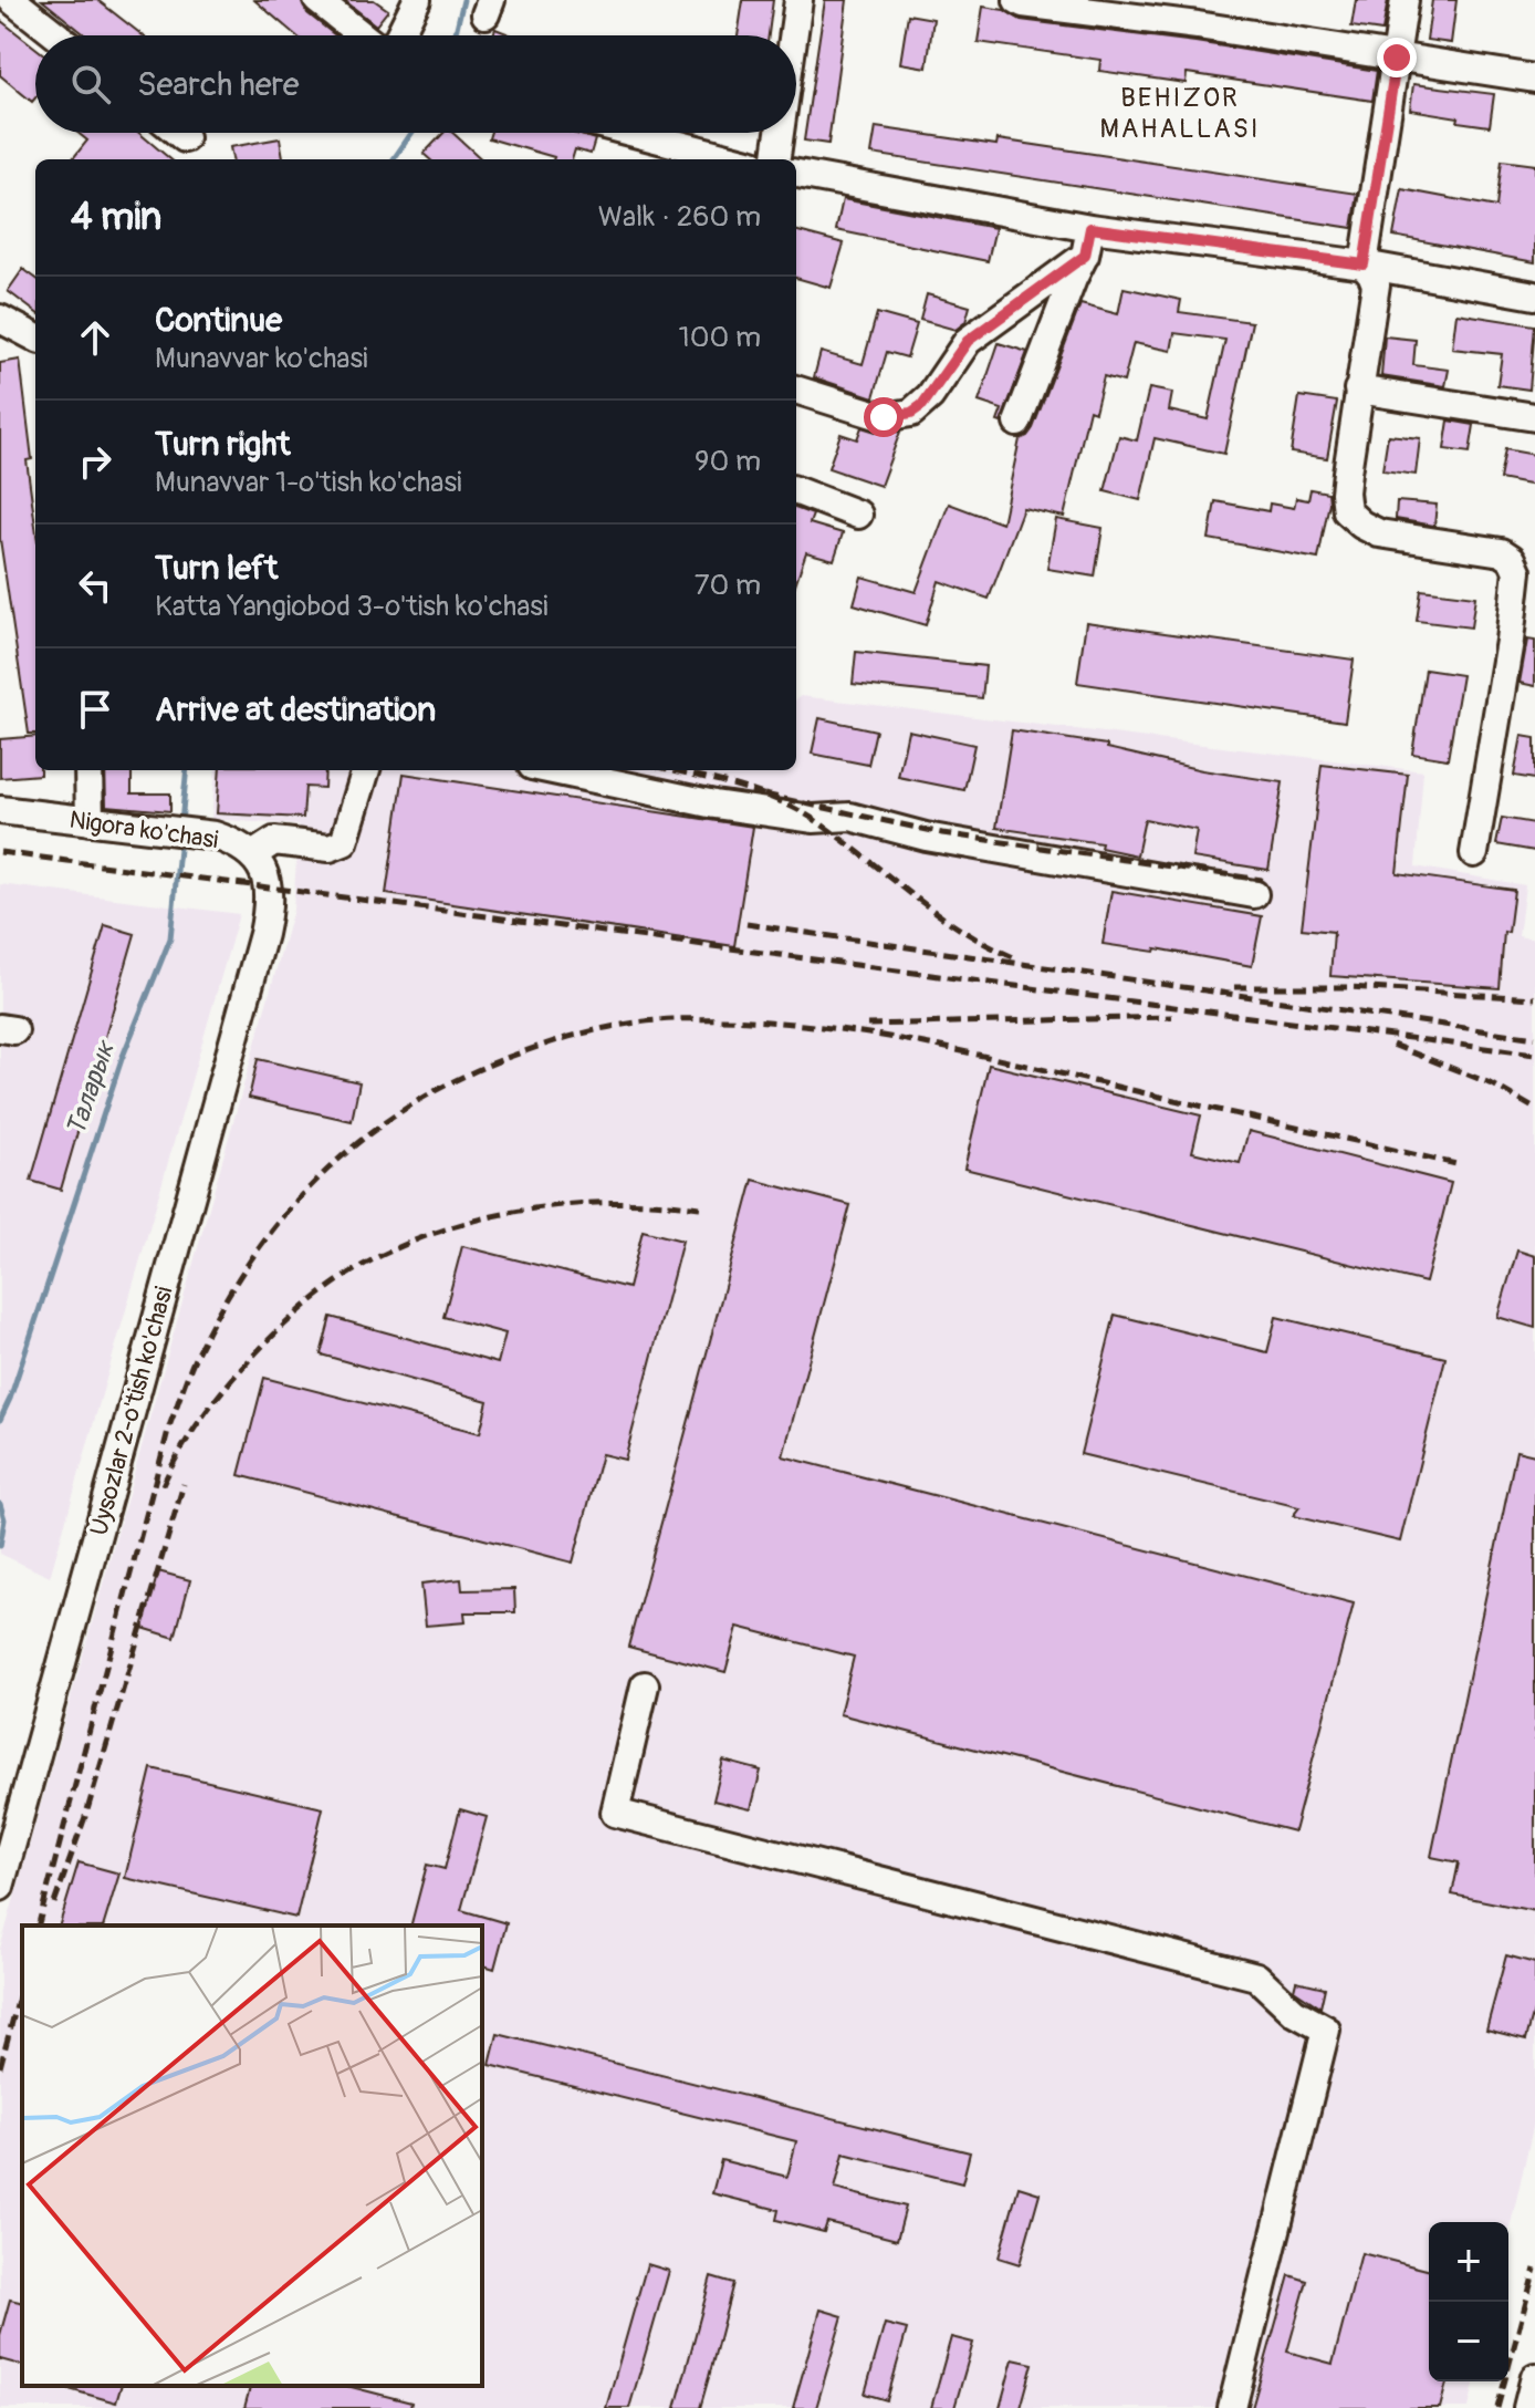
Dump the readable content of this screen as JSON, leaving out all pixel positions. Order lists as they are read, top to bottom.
{
  "streets": {
    "street": ["Nigora ko'chasi", "Uysozlar 2-o'tish ko'chasi"]
  },
  "crossings": [
    ["Nigora ko'chasi", "Uysozlar 2-o'tish ko'chasi"]
  ],
  "districts": ["BEHIZOR MAHALLASI"],
  "water": ["Таларык"],
  "page": {
    "search": "Search here",
    "heading": ["4 min", "Walk · 260 m"],
    "list": [
      ["Continue", "Munavvar ko'chasi", "100 m"],
      ["Turn right", "Munavvar 1-o'tish ko'chasi", "90 m"],
      ["Turn left", "Katta Yangiobod 3-o'tish ko'chasi", "70 m"],
      "Arrive at destination"
    ],
    "map_buttons": ["+", "−"]
  }
}
